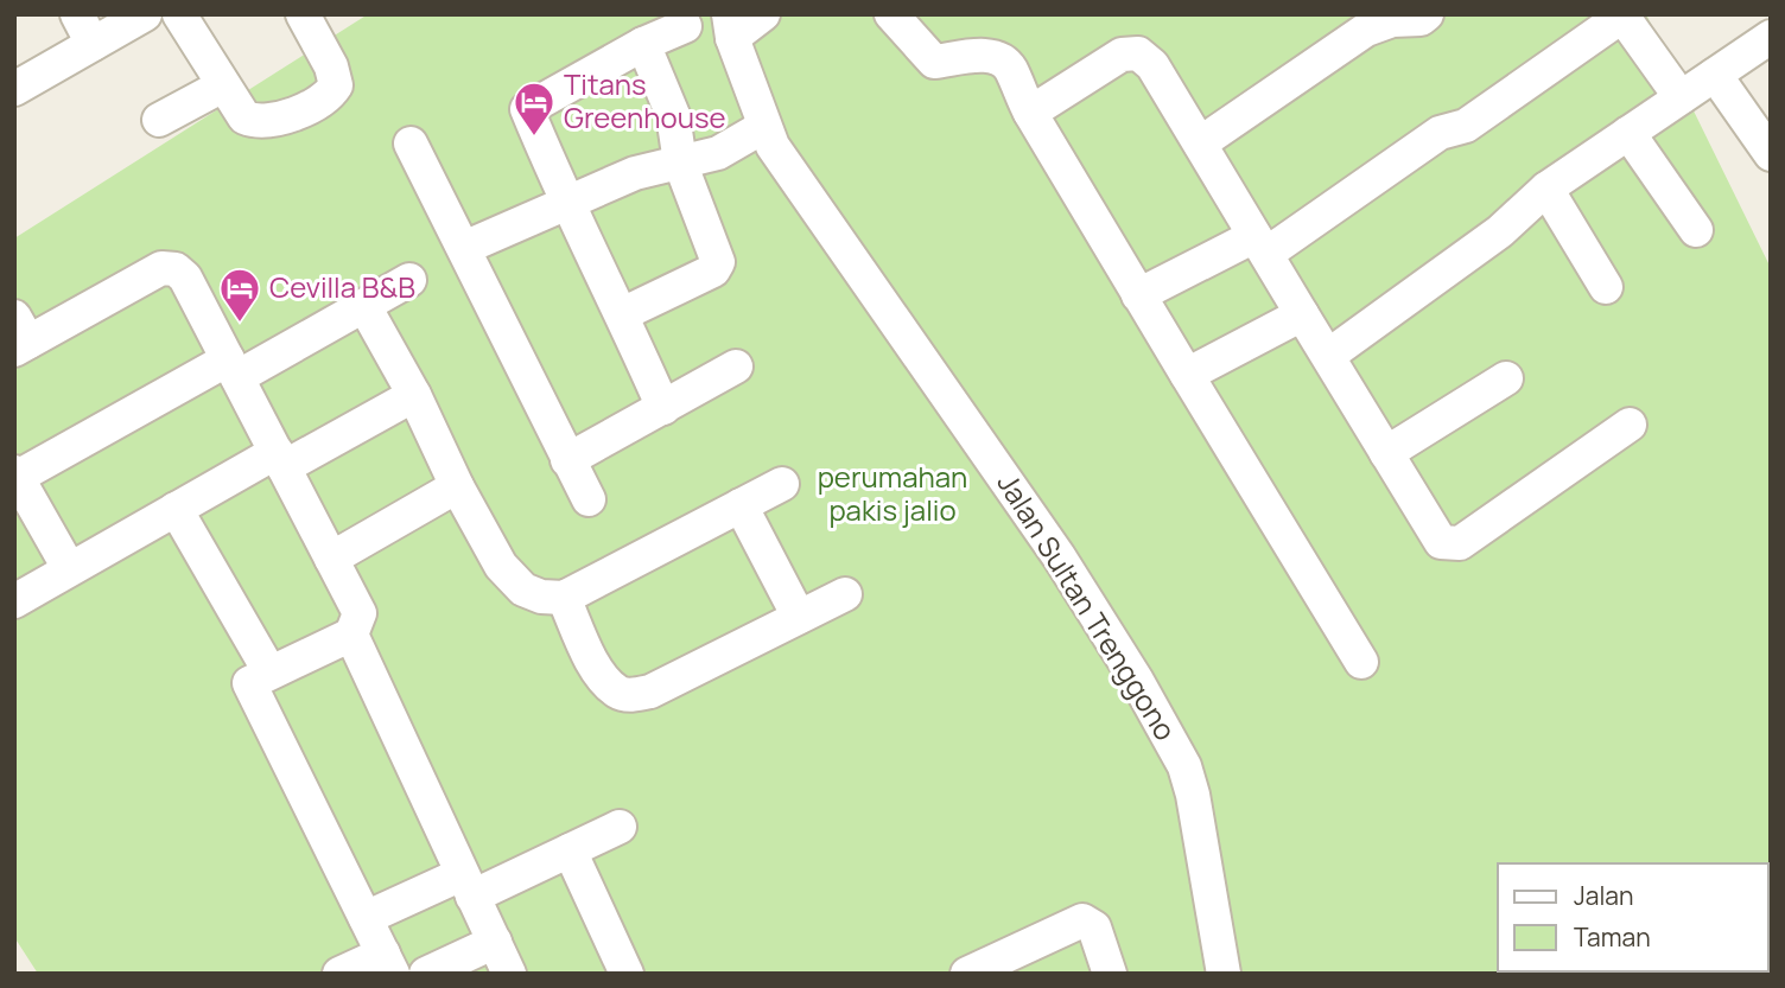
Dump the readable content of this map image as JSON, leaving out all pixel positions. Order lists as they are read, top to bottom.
{
  "streets": {
    "street": ["Jalan Sultan Trenggono"]
  },
  "parks": ["perumahan pakis jalio"],
  "places": {
    "hotel": ["Titans Greenhouse", "Cevilla B&B"]
  },
  "legend": ["Jalan", "Taman"]
}
